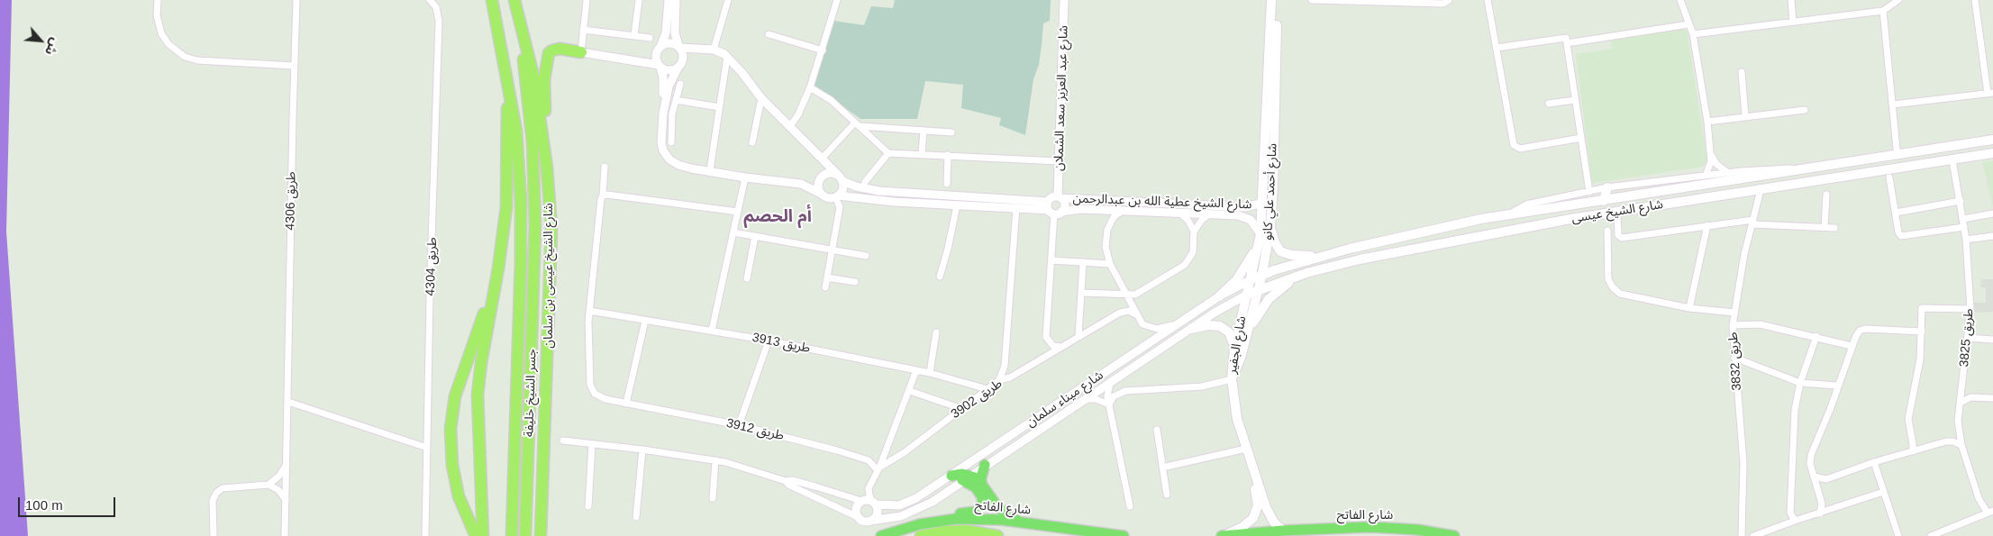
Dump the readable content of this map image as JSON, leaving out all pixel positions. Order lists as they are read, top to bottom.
{
  "streets": {
    "highway": ["شارع الشيخ عيسى بن سلمان", "جسر الشيخ خليفة"],
    "main road": [
      "شارع أحمد علي كانو",
      "شارع الشيخ عيسى",
      "شارع الجفير",
      "شارع الفاتح"
    ],
    "street": [
      "شارع عبد العزيز سعد الشملان",
      "طريق 4306",
      "شارع الشيخ عطية الله بن عبدالرحمن",
      "طريق 4304",
      "طريق 3825",
      "طريق 3913",
      "طريق 3832",
      "طريق 3902",
      "شارع ميناء سلمان",
      "طريق 3912"
    ]
  },
  "crossings": [
    ["شارع عبد العزيز سعد الشملان", "شارع الشيخ عطية الله بن عبدالرحمن"],
    ["شارع أحمد علي كانو", "شارع الشيخ عطية الله بن عبدالرحمن"],
    ["شارع أحمد علي كانو", "شارع الشيخ عيسى"],
    ["شارع أحمد علي كانو", "شارع الجفير"],
    ["شارع أحمد علي كانو", "شارع ميناء سلمان"],
    ["شارع الشيخ عيسى", "طريق 3825"],
    ["شارع الشيخ عيسى", "شارع الجفير"],
    ["شارع الشيخ عيسى", "طريق 3832"],
    ["شارع الشيخ عيسى", "شارع ميناء سلمان"],
    ["شارع الشيخ عيسى بن سلمان", "جسر الشيخ خليفة"],
    ["طريق 3913", "طريق 3902"],
    ["طريق 3913", "طريق 3912"],
    ["شارع الجفير", "شارع ميناء سلمان"],
    ["شارع الجفير", "شارع الفاتح"],
    ["طريق 3902", "طريق 3912"]
  ],
  "districts": ["أم الحصم"],
  "scale_bar": "100 m",
  "north": "bottom right"
}
